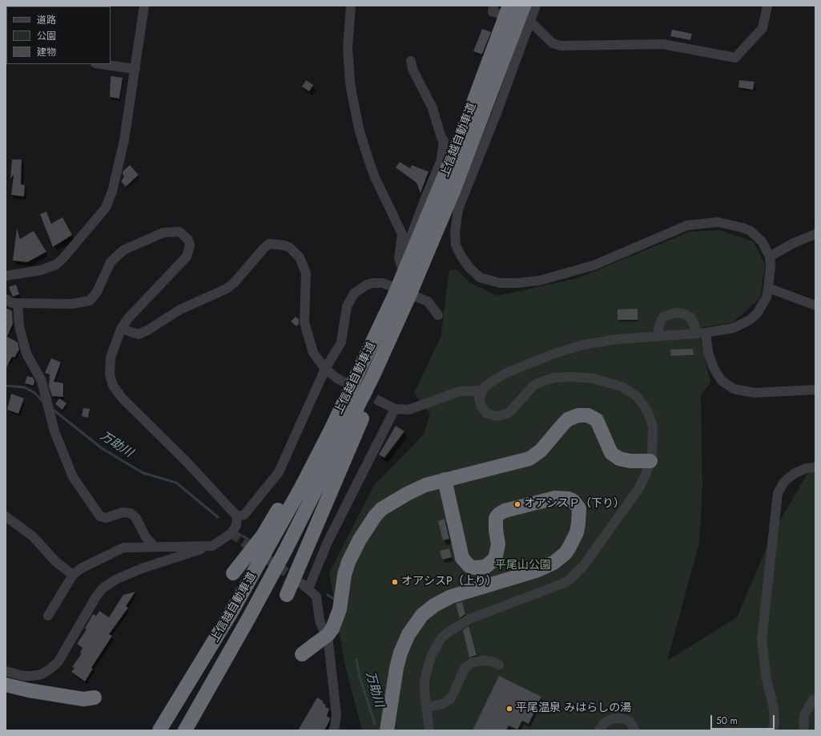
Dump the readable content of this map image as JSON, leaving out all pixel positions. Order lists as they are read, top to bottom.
{
  "streets": {
    "highway": ["上信越自動車道"]
  },
  "water": ["万助川"],
  "parks": ["平尾山公園"],
  "places": ["オアシスＰ（下り）", "オアシスP（上り）", "平尾温泉 みはらしの湯"],
  "legend": ["道路", "公園", "建物"],
  "scale_bar": "50 m"
}
